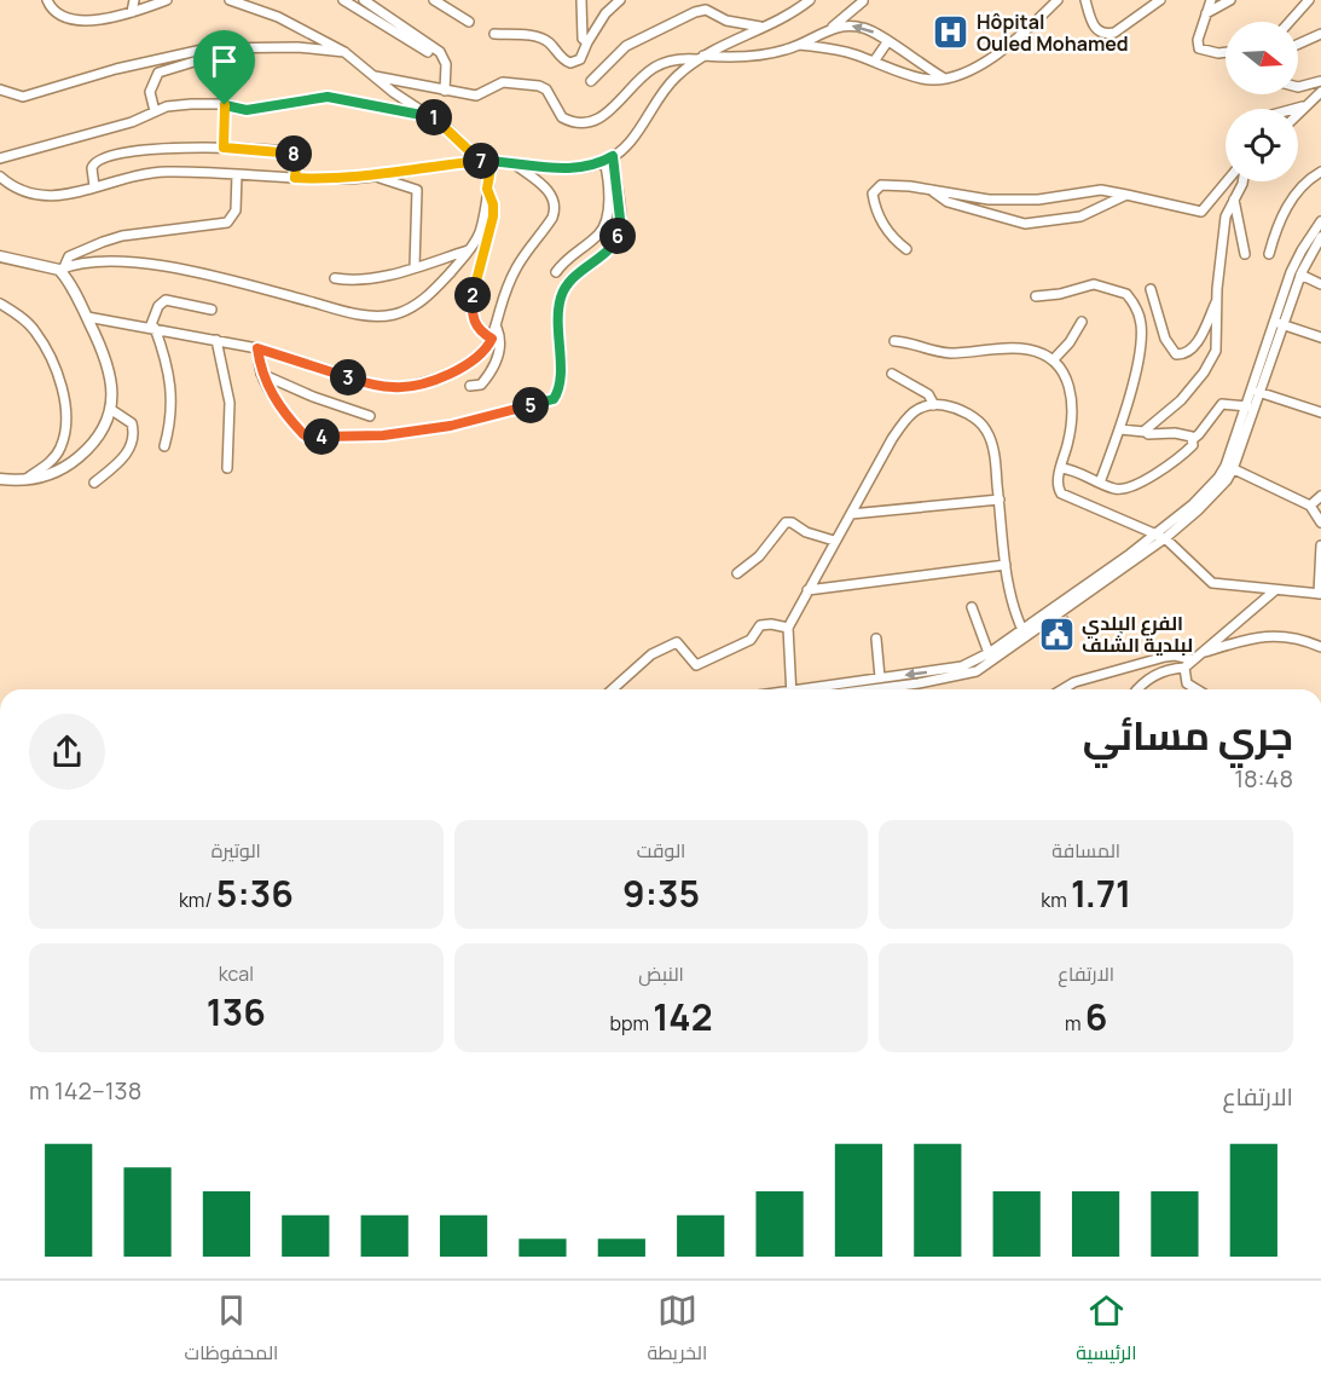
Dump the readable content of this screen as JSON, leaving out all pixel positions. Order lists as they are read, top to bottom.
{
  "places": {
    "hospital": ["Hôpital Ouled Mohamed"],
    "public building": ["الفرع البلدي لبلدية الشلف"]
  },
  "north": "right",
  "page": {
    "pins": [
      "1",
      "8",
      "7",
      "6",
      "2",
      "3",
      "5",
      "4"
    ],
    "heading": ["جري مسائي", "18:48"],
    "stats": [
      ["المسافة", "1.71 km"],
      ["الوقت", "9:35"],
      ["الوتيرة", "5:36 /km"],
      ["الارتفاع", "6 m"],
      ["النبض", "142 bpm"],
      ["kcal", "136"]
    ],
    "chart": ["الارتفاع", "138–142 m"],
    "tabs": ["الرئيسية", "الخريطة", "المحفوظات"]
  }
}
